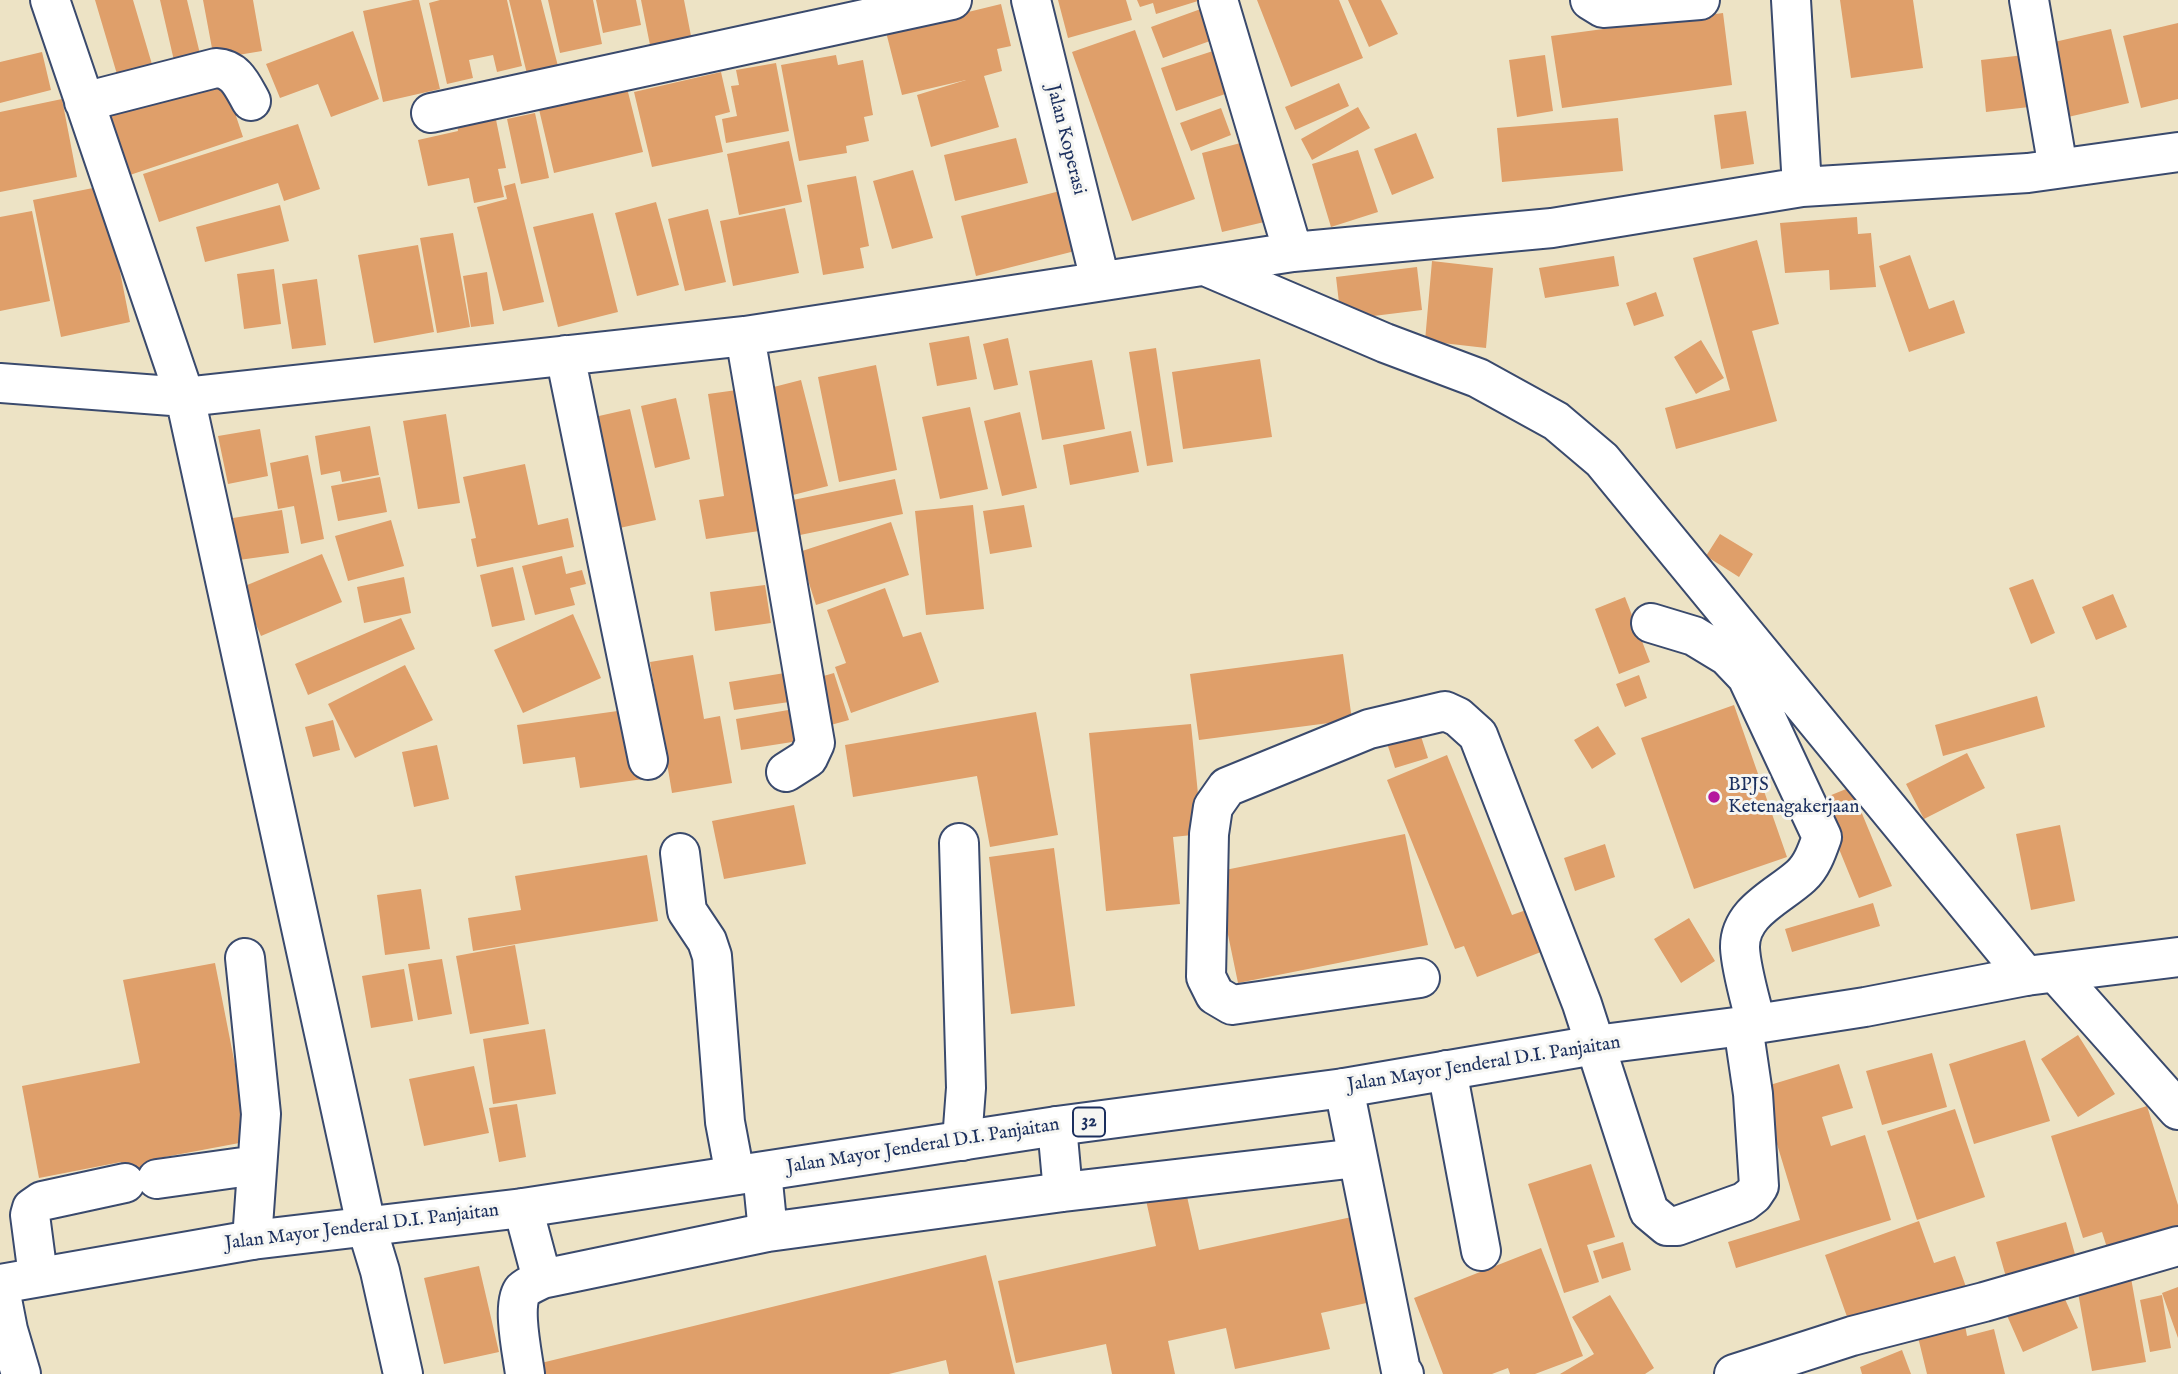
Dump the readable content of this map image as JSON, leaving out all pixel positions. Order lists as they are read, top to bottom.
{
  "streets": {
    "main road": ["Jalan Koperasi", "Jalan Mayor Jenderal D.I. Panjaitan", "32"]
  },
  "places": ["BPJS Ketenagakerjaan"]
}
